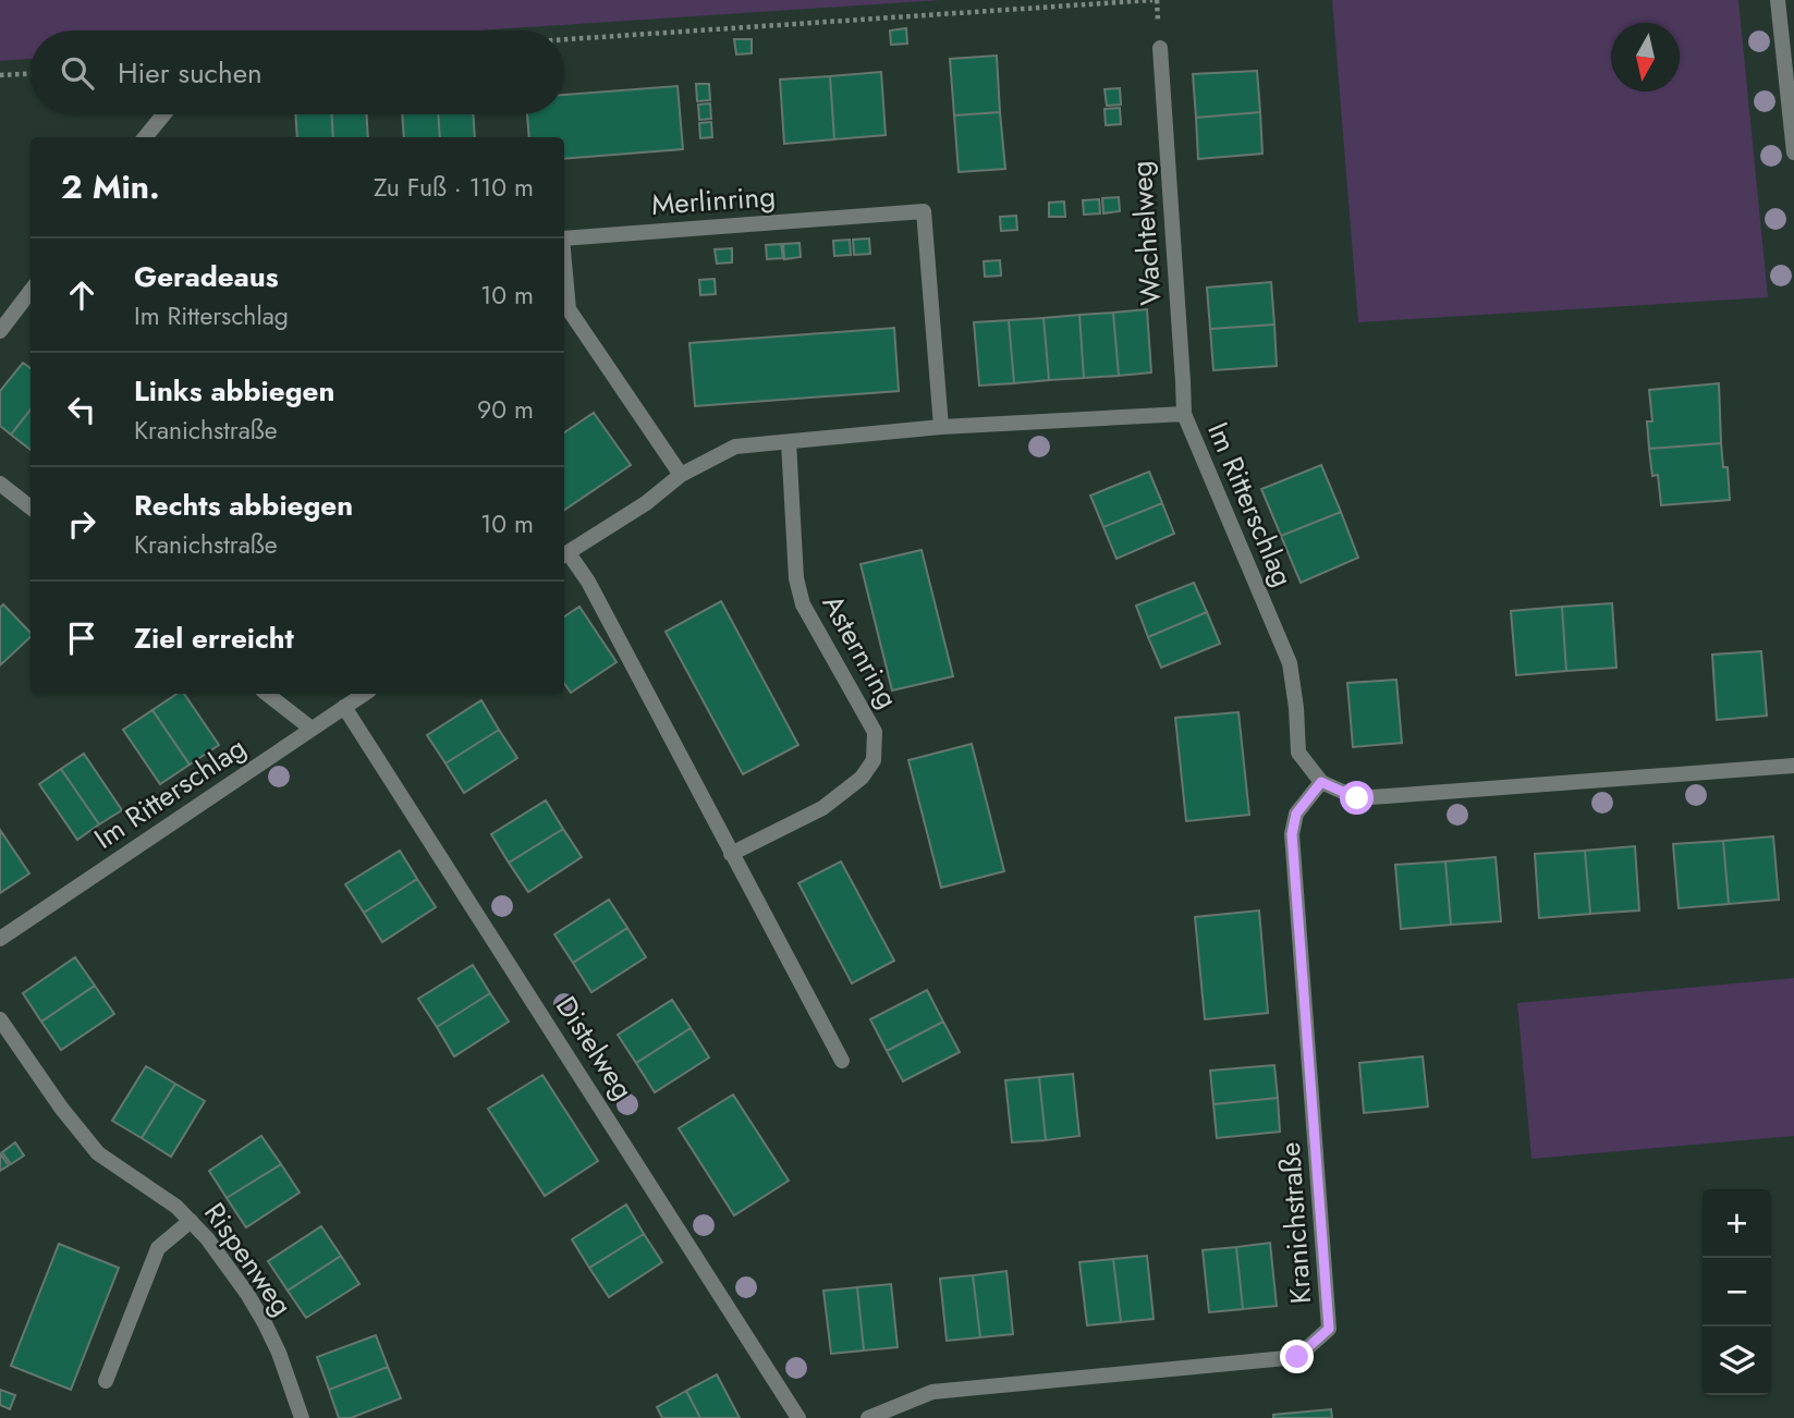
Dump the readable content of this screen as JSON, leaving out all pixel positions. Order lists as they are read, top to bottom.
{
  "streets": {
    "street": [
      "Merlinring",
      "Wachtelweg",
      "Im Ritterschlag",
      "Asternring",
      "Distelweg",
      "Kranichstraße",
      "Rispenweg"
    ]
  },
  "crossings": [
    ["Merlinring", "Im Ritterschlag"],
    ["Wachtelweg", "Im Ritterschlag"],
    ["Im Ritterschlag", "Asternring"],
    ["Im Ritterschlag", "Distelweg"],
    ["Im Ritterschlag", "Kranichstraße"]
  ],
  "north": "bottom",
  "page": {
    "search": "Hier suchen",
    "heading": ["2 Min.", "Zu Fuß · 110 m"],
    "list": [
      ["Geradeaus", "Im Ritterschlag", "10 m"],
      ["Links abbiegen", "Kranichstraße", "90 m"],
      ["Rechts abbiegen", "Kranichstraße", "10 m"],
      "Ziel erreicht"
    ],
    "map_buttons": ["+", "−"]
  }
}
